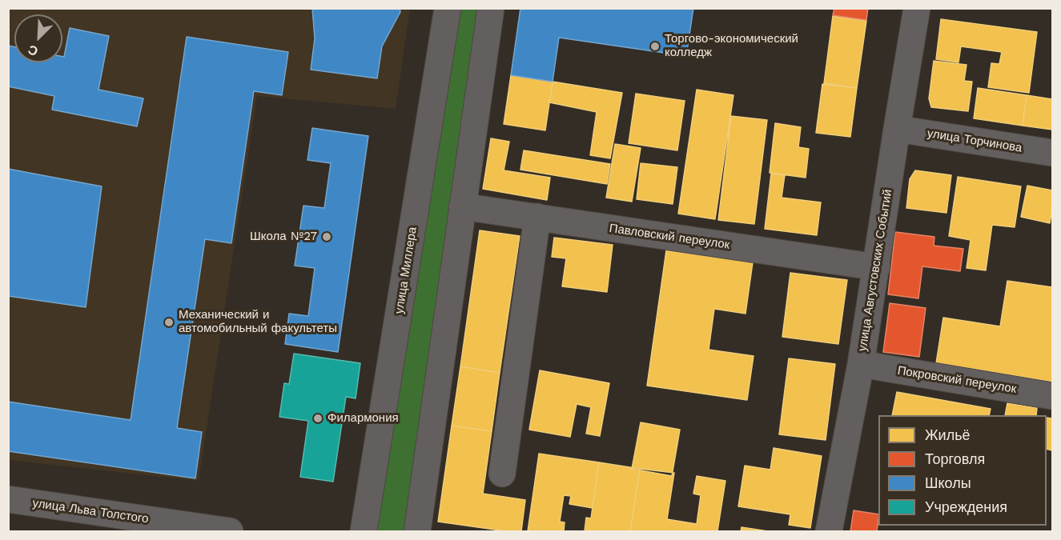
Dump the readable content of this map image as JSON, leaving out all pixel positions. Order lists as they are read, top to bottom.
{
  "streets": {
    "street": [
      "улица Торчинова",
      "Павловский переулок",
      "улица Миллера",
      "улица Августовских Событий",
      "Покровский переулок",
      "улица Льва Толстого"
    ]
  },
  "crossings": [
    ["улица Торчинова", "улица Августовских Событий"],
    ["Павловский переулок", "улица Августовских Событий"],
    ["улица Августовских Событий", "Покровский переулок"]
  ],
  "places": [
    "Торгово-экономический колледж",
    "Школа №27",
    "Механический и автомобильный факультеты",
    "Филармония"
  ],
  "legend": [
    "Жильё",
    "Торговля",
    "Школы",
    "Учреждения"
  ],
  "north": "bottom left"
}
